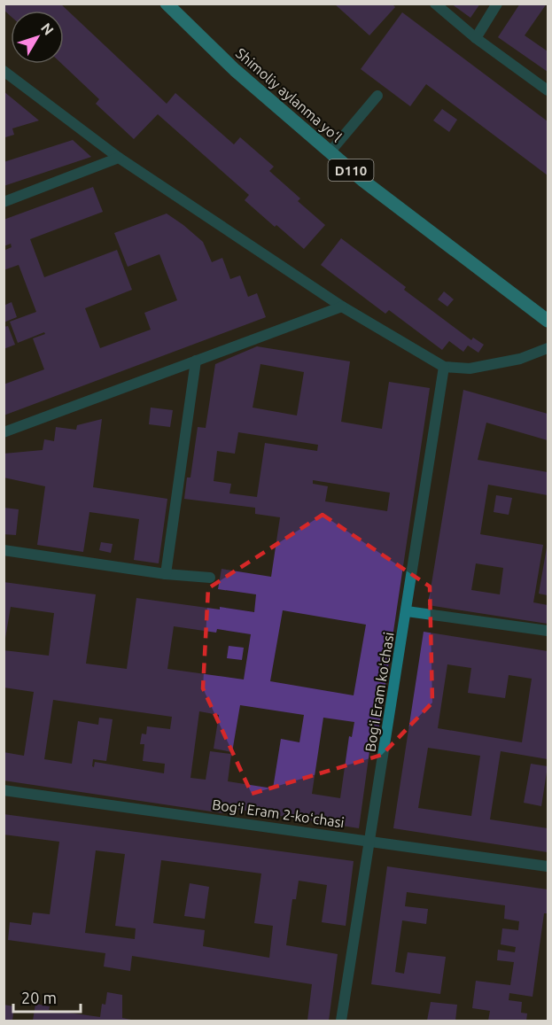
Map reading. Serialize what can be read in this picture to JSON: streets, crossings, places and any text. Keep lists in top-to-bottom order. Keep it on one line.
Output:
{"streets":{"main road":["Shimoliy aylanma yoʻl","D110"],"street":["Bogʻi Eram koʻchasi","Bogʻi Eram 2-koʻchasi"]},"crossings":[["Bogʻi Eram koʻchasi","Bogʻi Eram 2-koʻchasi"]],"scale_bar":"20 m","north":"top right"}
